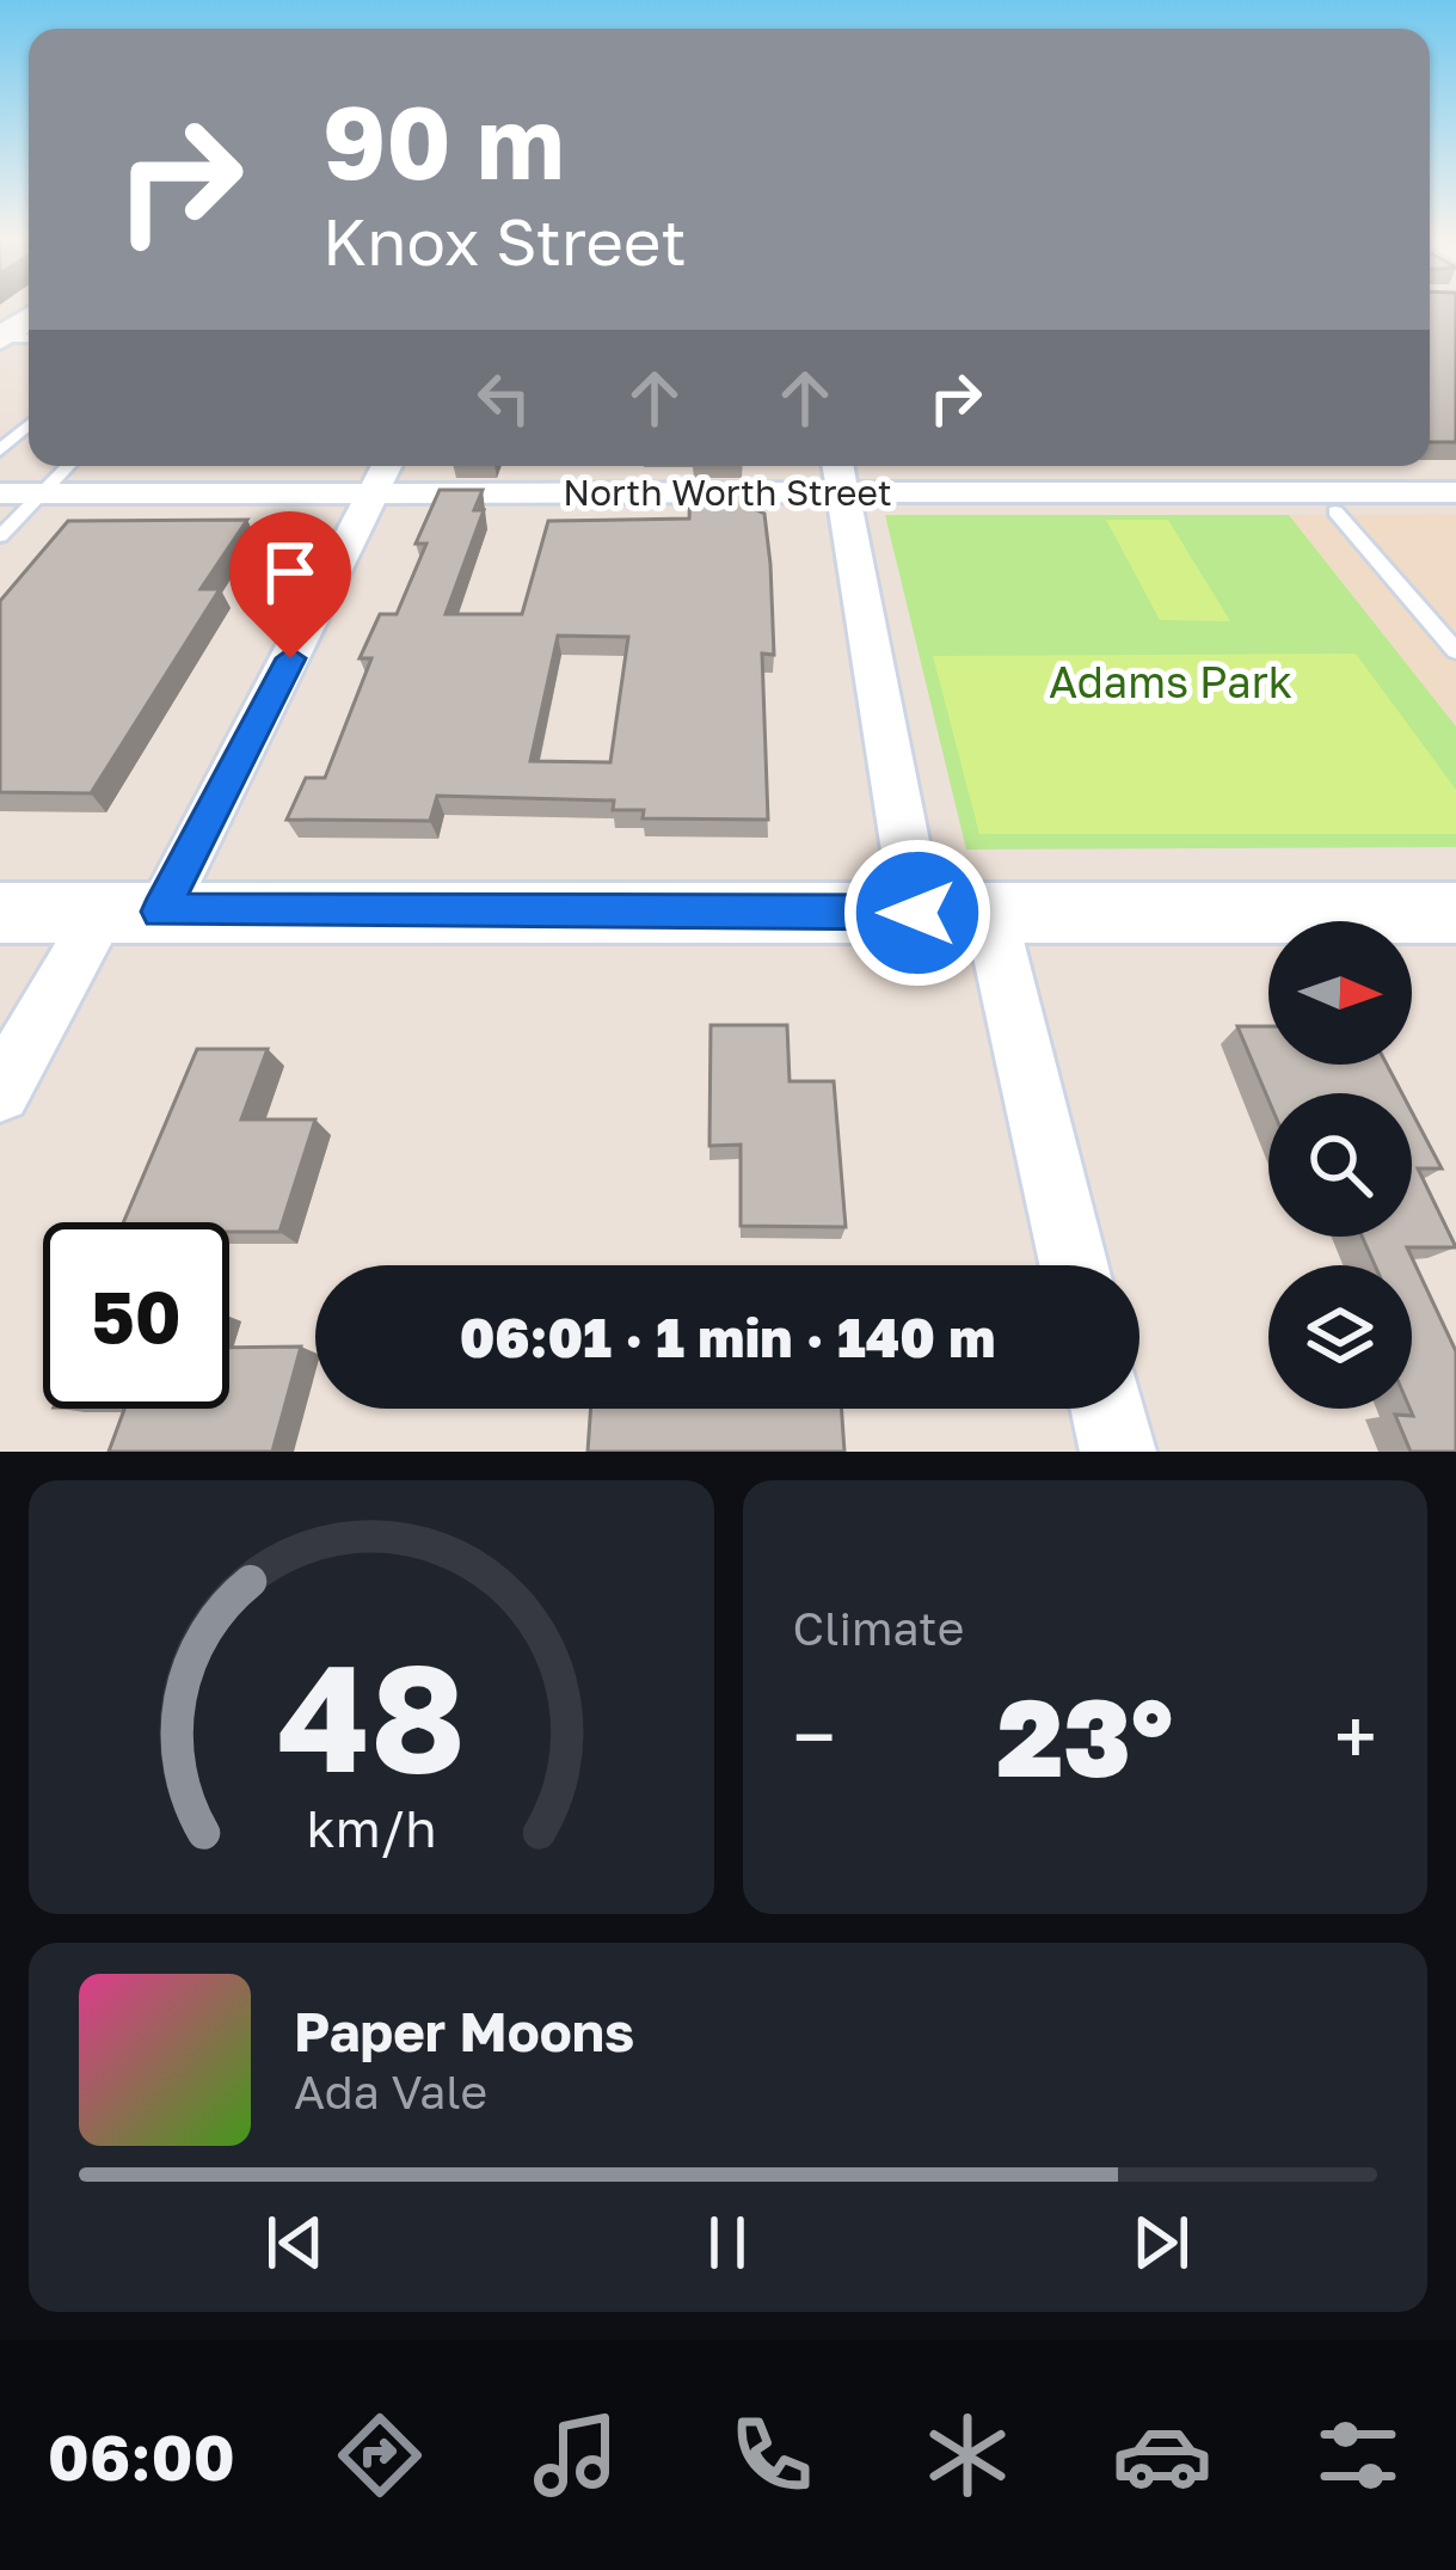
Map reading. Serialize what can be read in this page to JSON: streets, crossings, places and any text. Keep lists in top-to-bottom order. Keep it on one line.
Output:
{"streets":{"street":["North Worth Street"]},"parks":["Adams Park"],"north":"right","page":{"turn":["90 m","Knox Street"],"limit":"50","trip":"06:01 · 1 min · 140 m","tile":"Climate","heat":["−","23°","+"],"song":["Paper Moons","Ada Vale"],"tabs":"06:00","gauge":["48","km/h"]}}
